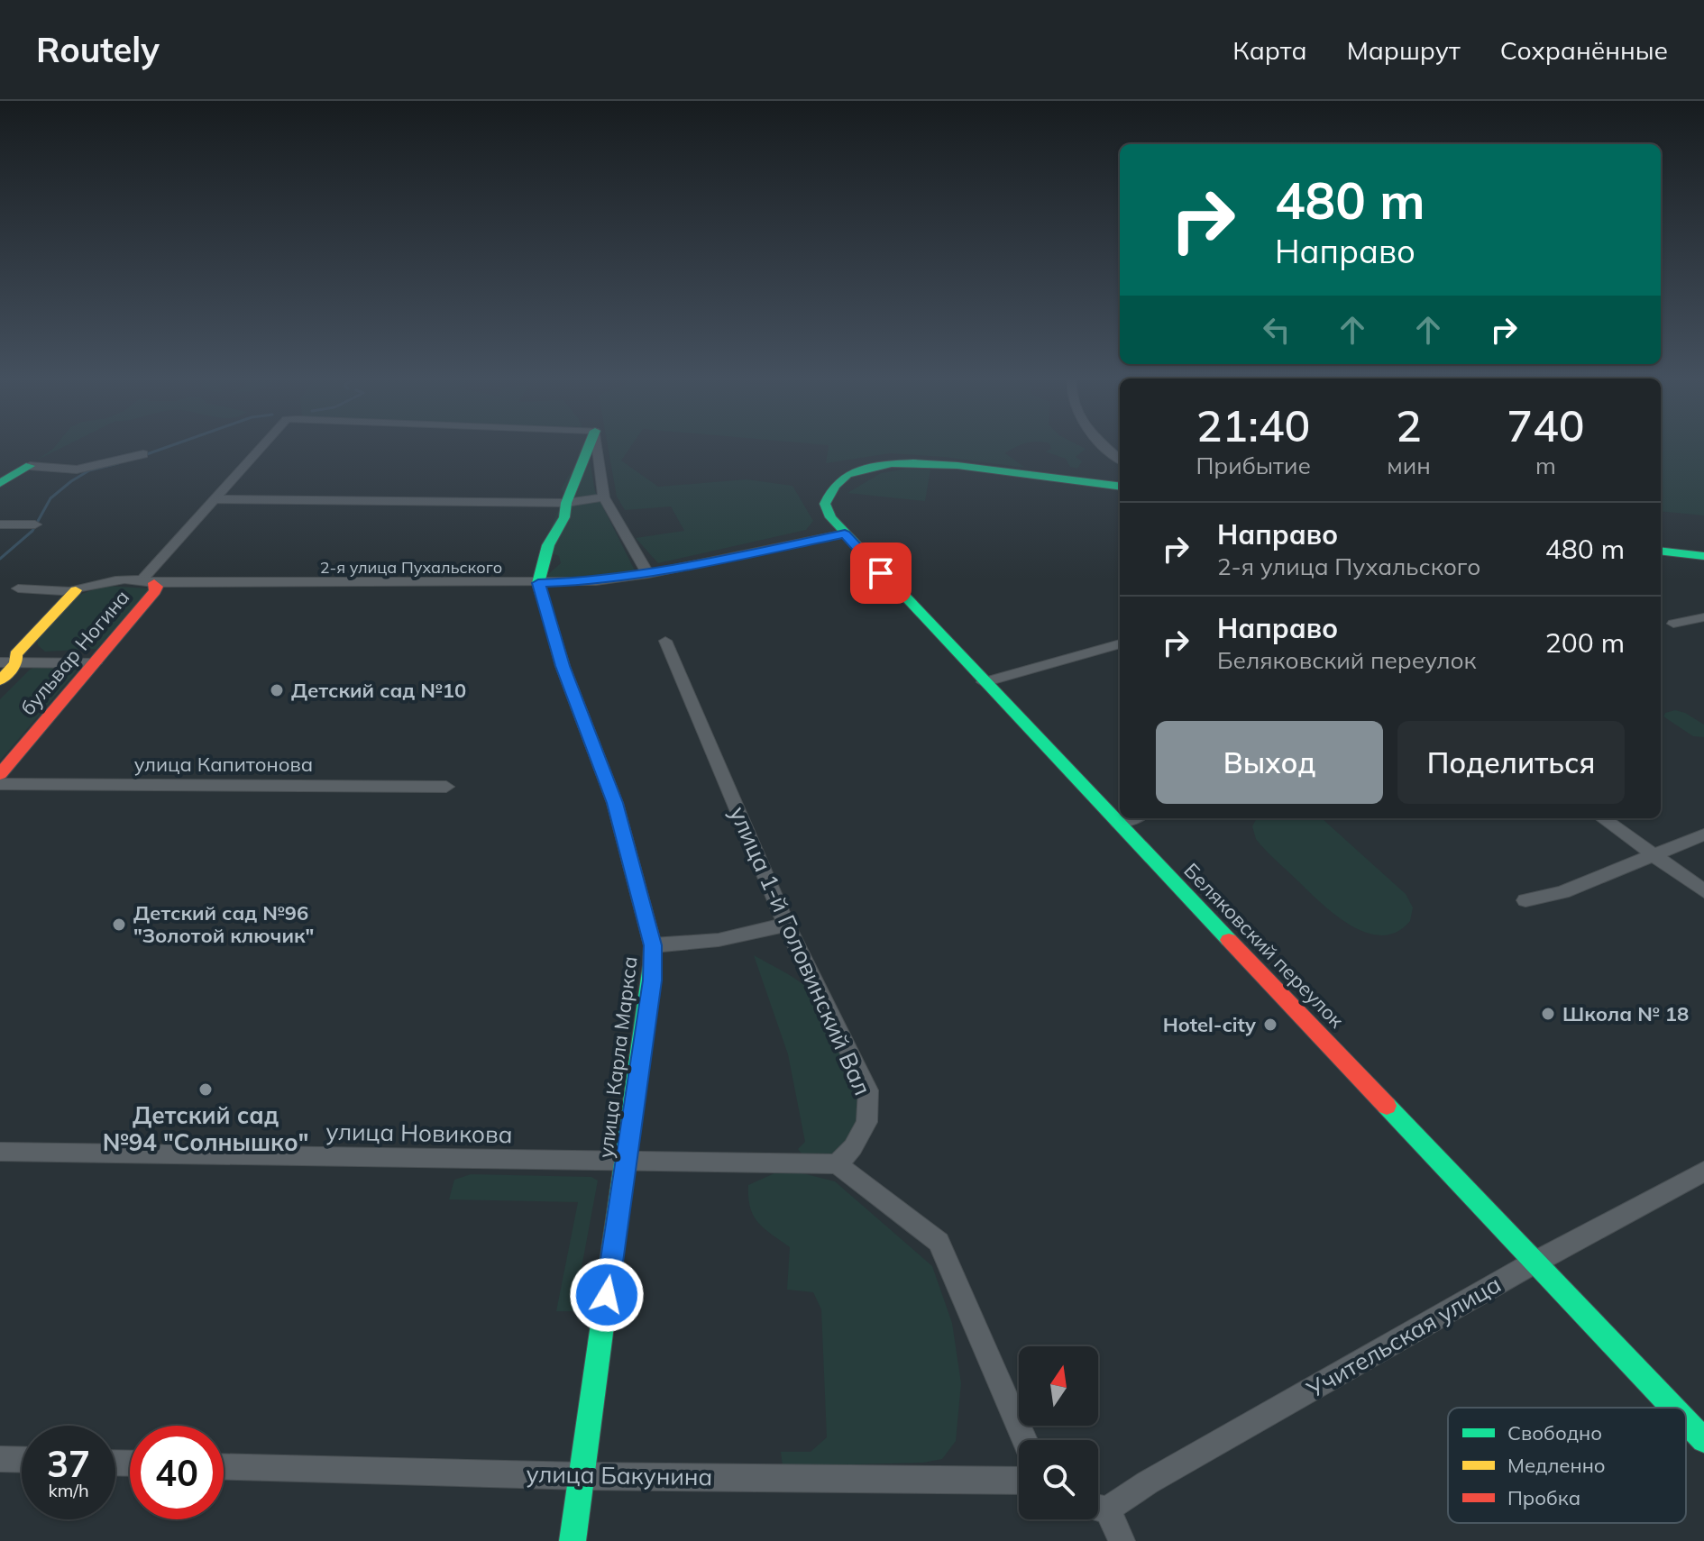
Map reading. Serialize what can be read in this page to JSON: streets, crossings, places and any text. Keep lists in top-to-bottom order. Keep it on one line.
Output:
{"streets":{"street":["2-я улица Пухальского","бульвар Ногина","улица Капитонова","Беляковский переулок","улица 1-й Головинский Вал","улица Карла Маркса","улица Новикова","Учительская улица","улица Бакунина"]},"crossings":[["2-я улица Пухальского","бульвар Ногина"],["2-я улица Пухальского","Беляковский переулок"],["2-я улица Пухальского","улица Карла Маркса"],["Беляковский переулок","Учительская улица"],["улица 1-й Головинский Вал","улица Новикова"],["улица Карла Маркса","улица Новикова"],["улица Карла Маркса","улица Бакунина"]],"places":["Детский сад №10","Детский сад №96 \"Золотой ключик\"","Школа № 18","Hotel-city","Детский сад №94 \"Солнышко\""],"legend":["Свободно","Медленно","Пробка"],"north":"top","page":{"header":"Routely","nav":["Карта","Маршрут","Сохранённые"],"turn":["480 m","Направо"],"eta":["21:40","Прибытие","2","мин","740","m"],"list":[{"name":"Направо","note":"2-я улица Пухальского","value":"480 m"},{"name":"Направо","note":"Беляковский переулок","value":"200 m"}],"buttons":["Выход","Поделиться"],"speed":"37 km/h","limit":"40"}}
